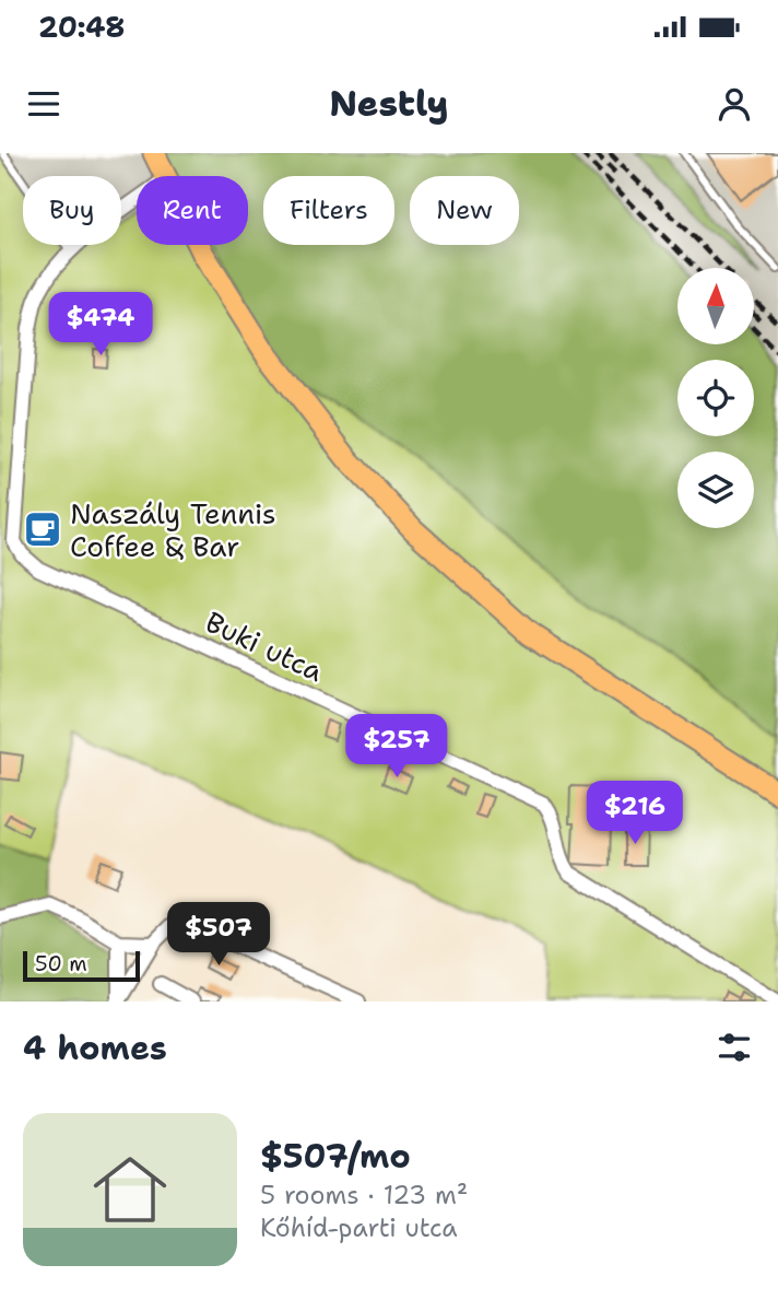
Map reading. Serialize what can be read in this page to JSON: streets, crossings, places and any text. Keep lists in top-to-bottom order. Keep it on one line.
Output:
{"streets":{"street":["Buki utca"]},"places":{"cafe":["Naszály Tennis Coffee & Bar"]},"scale_bar":"50 m","north":"top","page":{"status":"20:48","header":"Nestly","chip":["Buy","Rent","Filters","New"],"price":["$474","$257","$216","$507"],"scale":"50 m","heading":"4 homes","list":[{"name":"$507/mo","note":"5 rooms · 123 m² · Kőhíd-parti utca"}]}}
